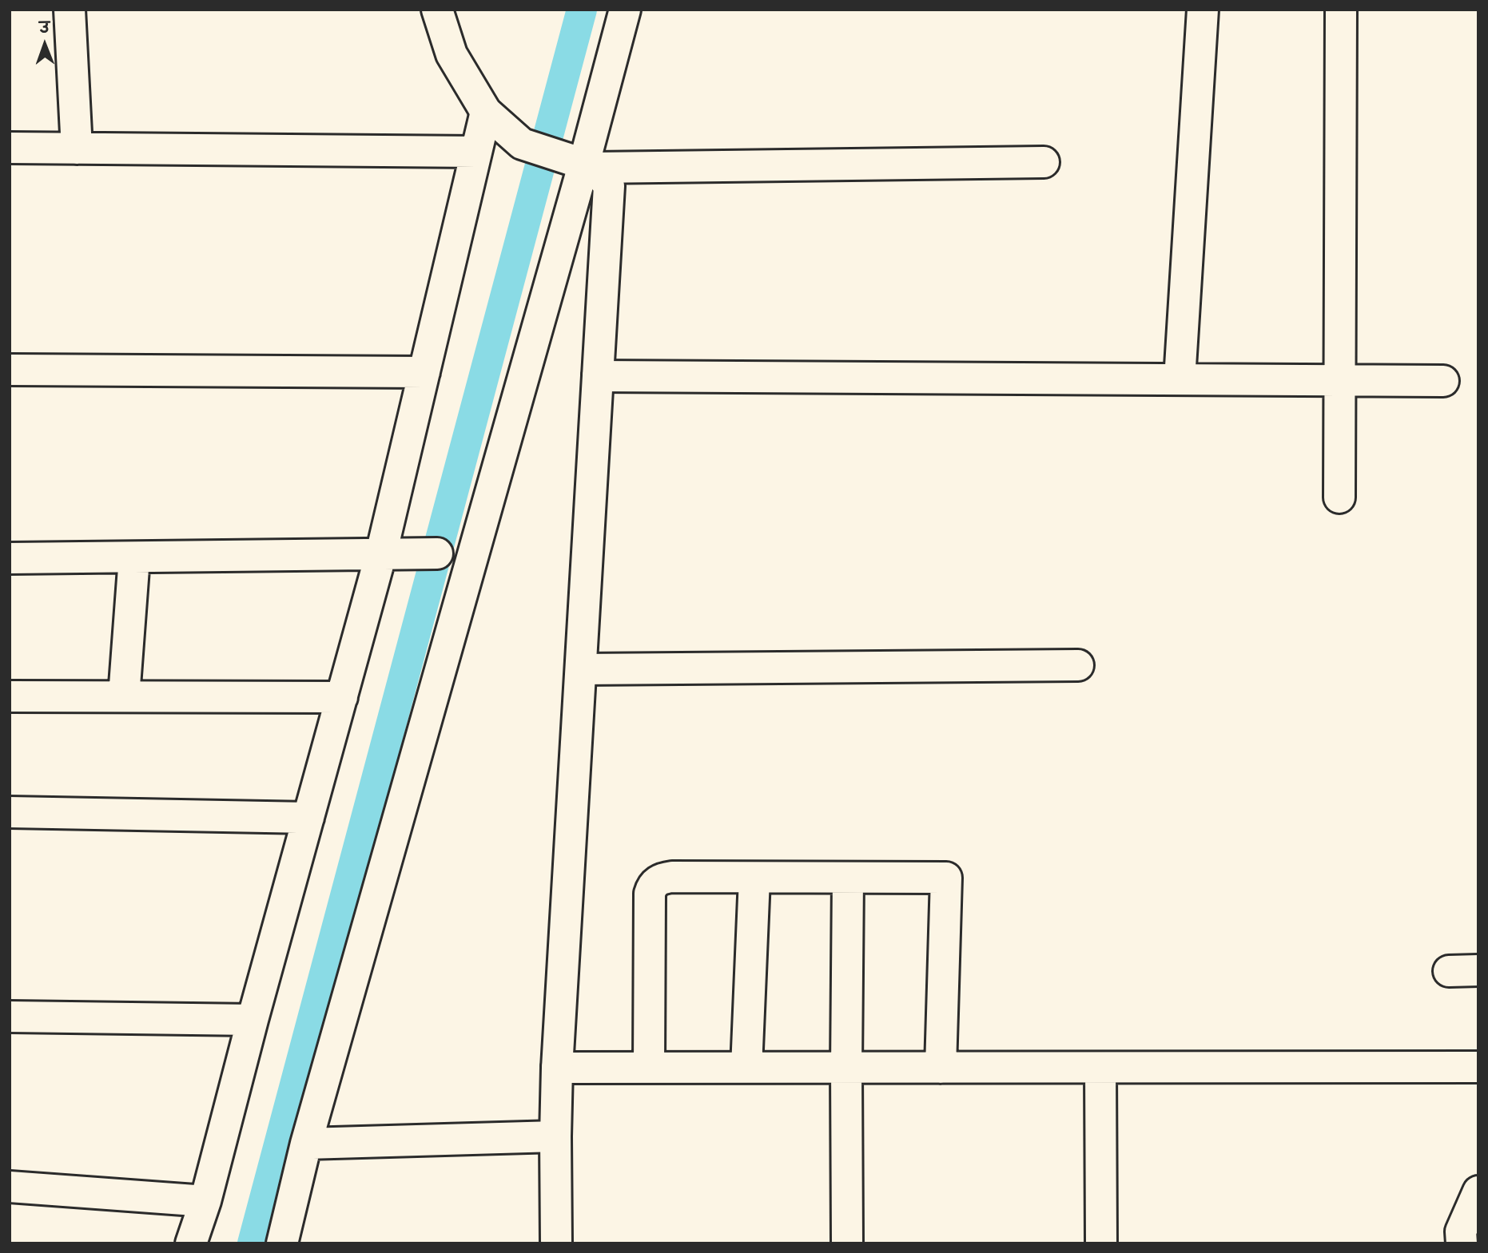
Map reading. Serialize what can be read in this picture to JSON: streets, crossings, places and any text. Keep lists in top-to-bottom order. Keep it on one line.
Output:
{"north":"top"}
